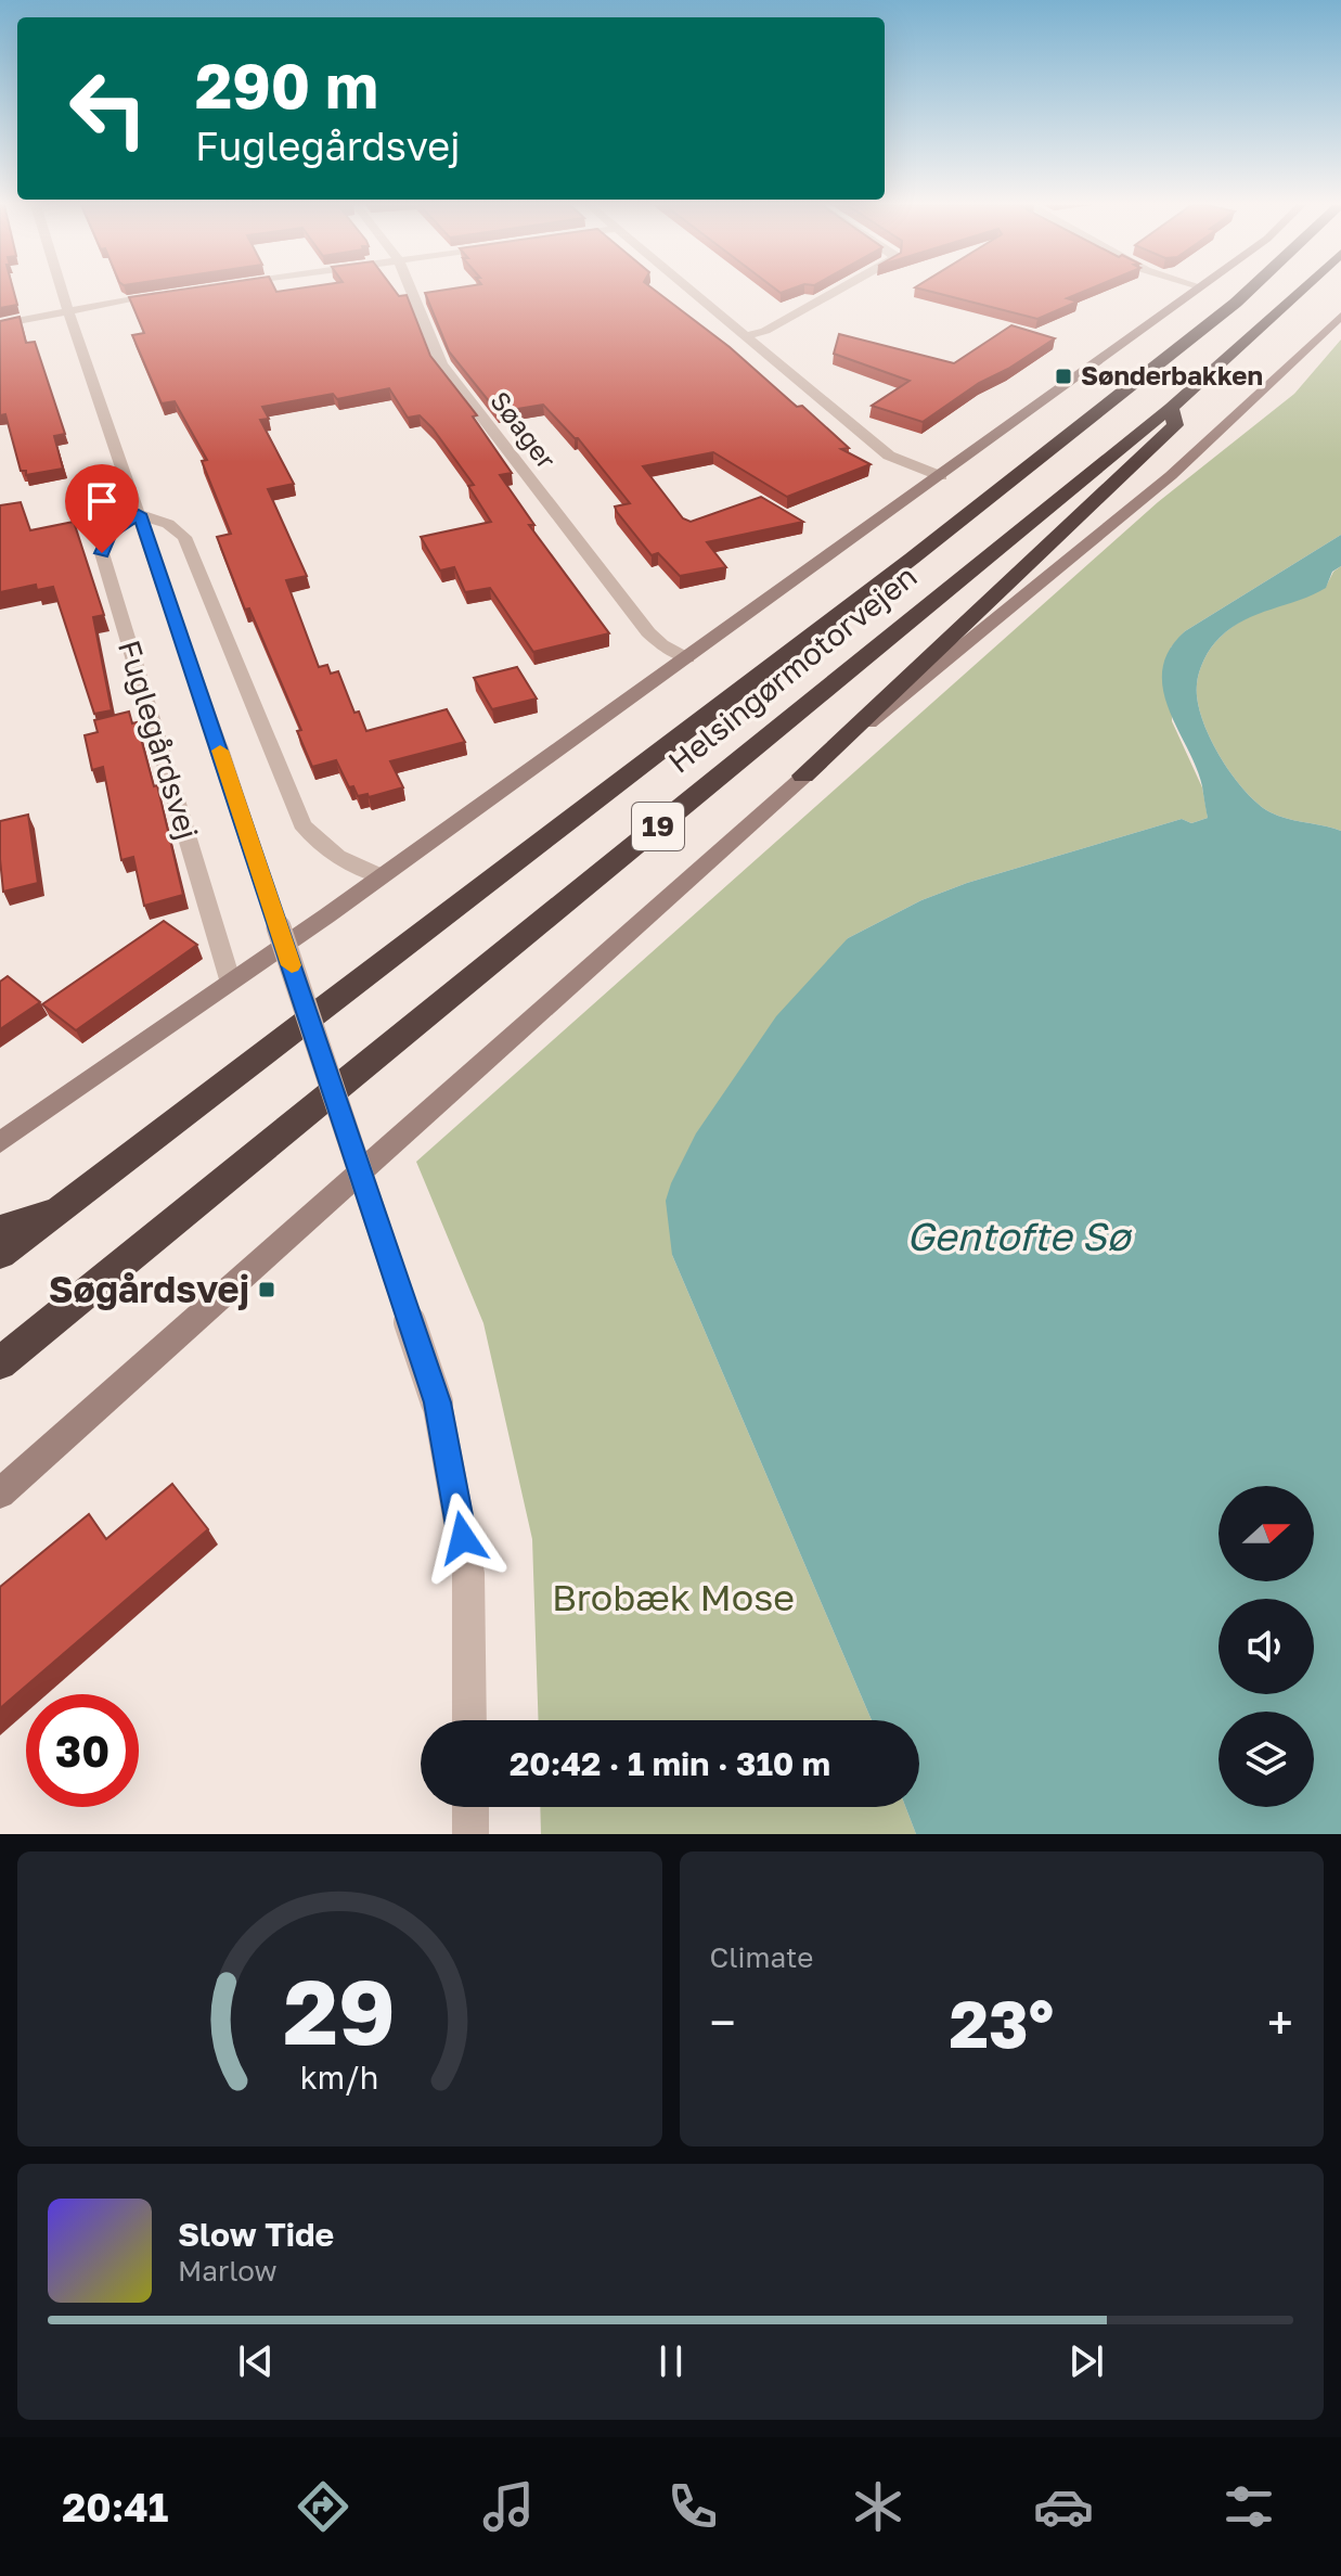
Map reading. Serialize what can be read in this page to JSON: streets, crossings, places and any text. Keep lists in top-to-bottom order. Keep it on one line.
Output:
{"streets":{"highway":["Helsingørmotorvejen","19"],"street":["Søager","Fuglegårdsvej"]},"water":["Gentofte Sø"],"parks":["Brobæk Mose"],"places":{"transit":["Sønderbakken","Søgårdsvej"]},"north":"right","page":{"turn":["290 m","Fuglegårdsvej"],"limit":"30","trip":"20:42 · 1 min · 310 m","tile":"Climate","heat":["−","23°","+"],"song":["Slow Tide","Marlow"],"tabs":"20:41","gauge":["29","km/h"]}}
